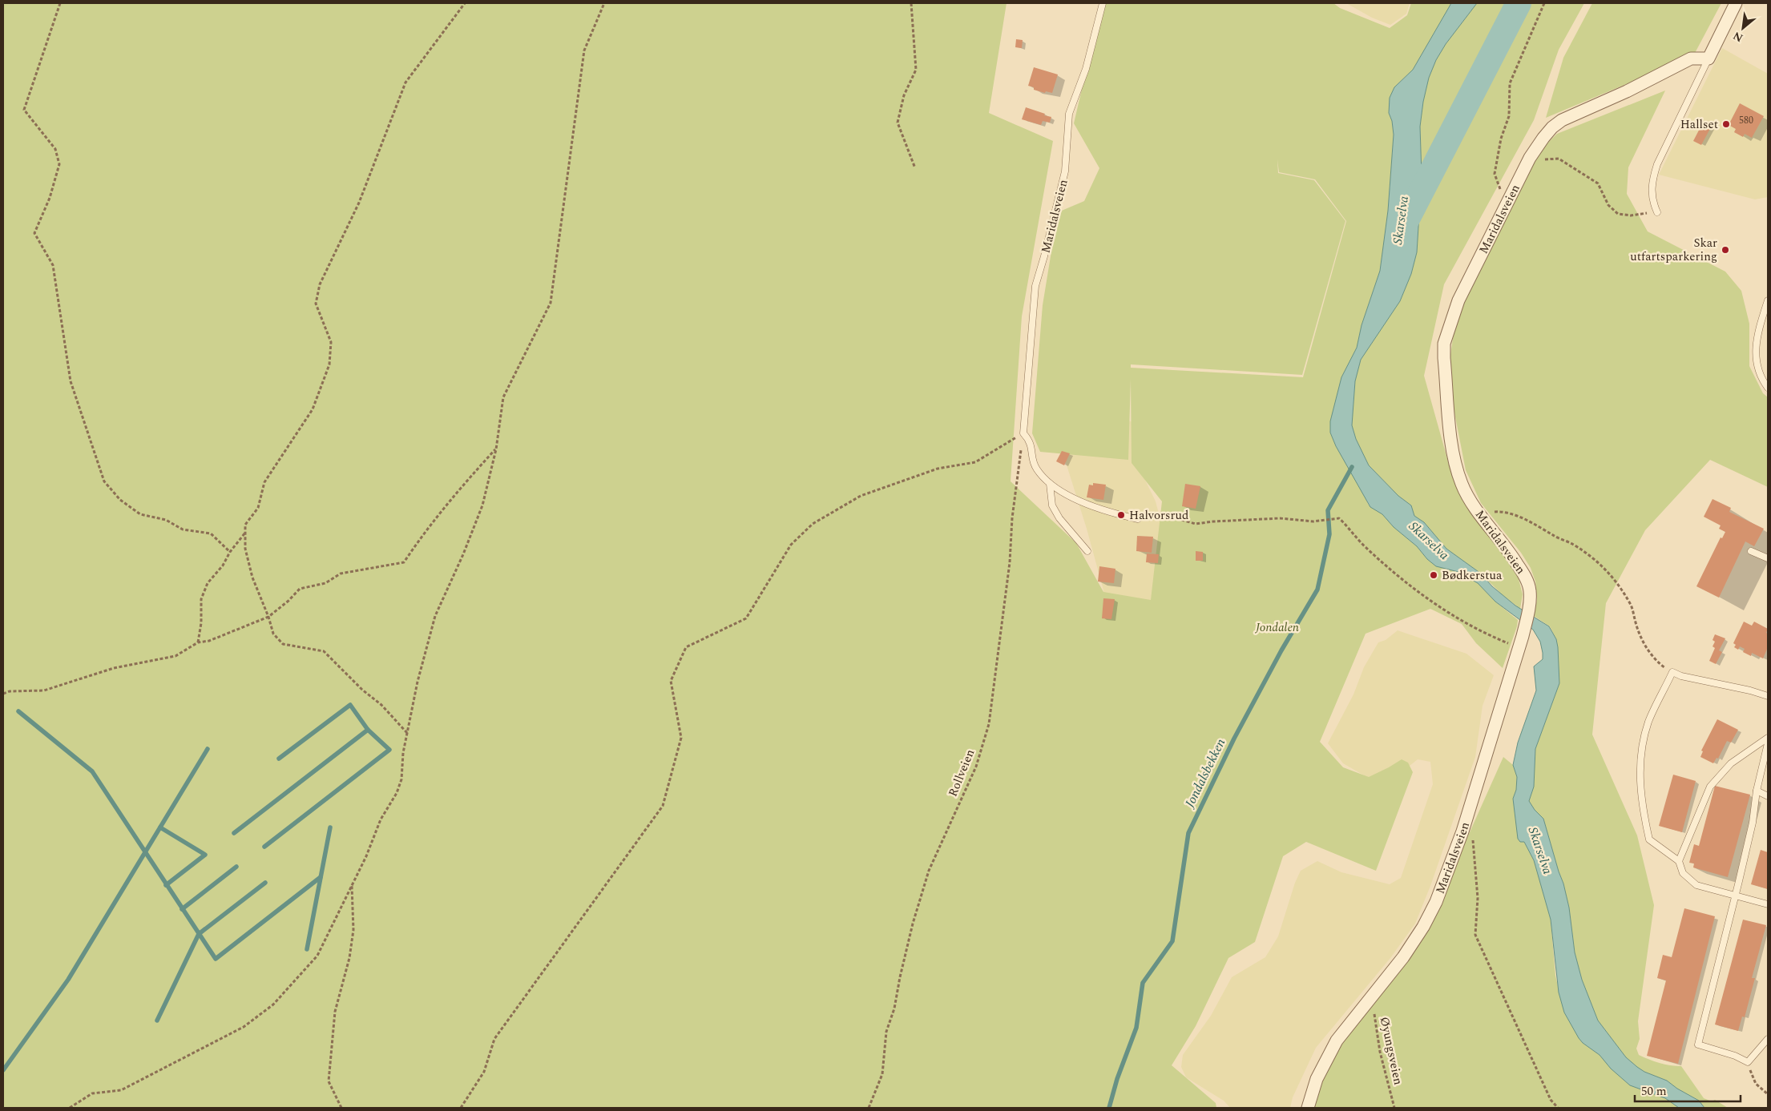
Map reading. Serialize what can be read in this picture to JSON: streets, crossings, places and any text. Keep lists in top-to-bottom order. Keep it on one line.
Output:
{"streets":{"street":["Maridalsveien"],"path":["Rollveien","Øyungsveien"]},"crossings":[["Maridalsveien","Rollveien"],["Maridalsveien","Øyungsveien"]],"water":["Skarselva","Jondalsbekken"],"parks":["Jondalen"],"places":["Hallset","Skar utfartsparkering","Halvorsrud","Bødkerstua"],"house_numbers":["580"],"scale_bar":"50 m","north":"bottom left"}
